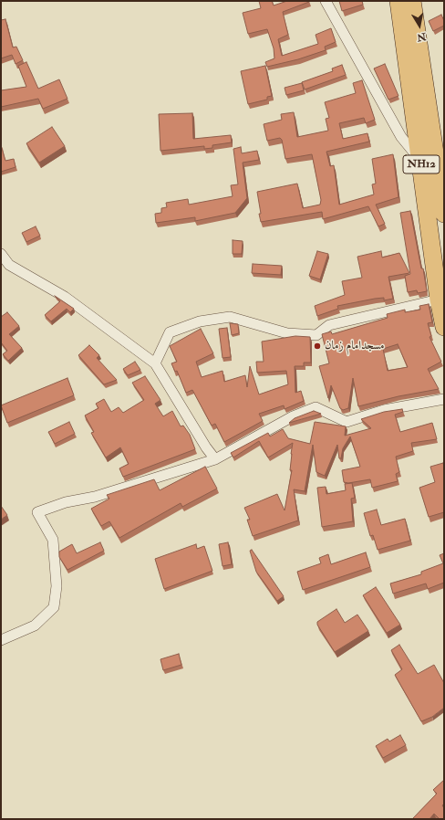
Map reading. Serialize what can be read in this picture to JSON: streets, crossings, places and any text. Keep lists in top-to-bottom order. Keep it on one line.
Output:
{"streets":{"highway":["NH12"]},"places":["مسجدامام زمان"],"north":"bottom"}
